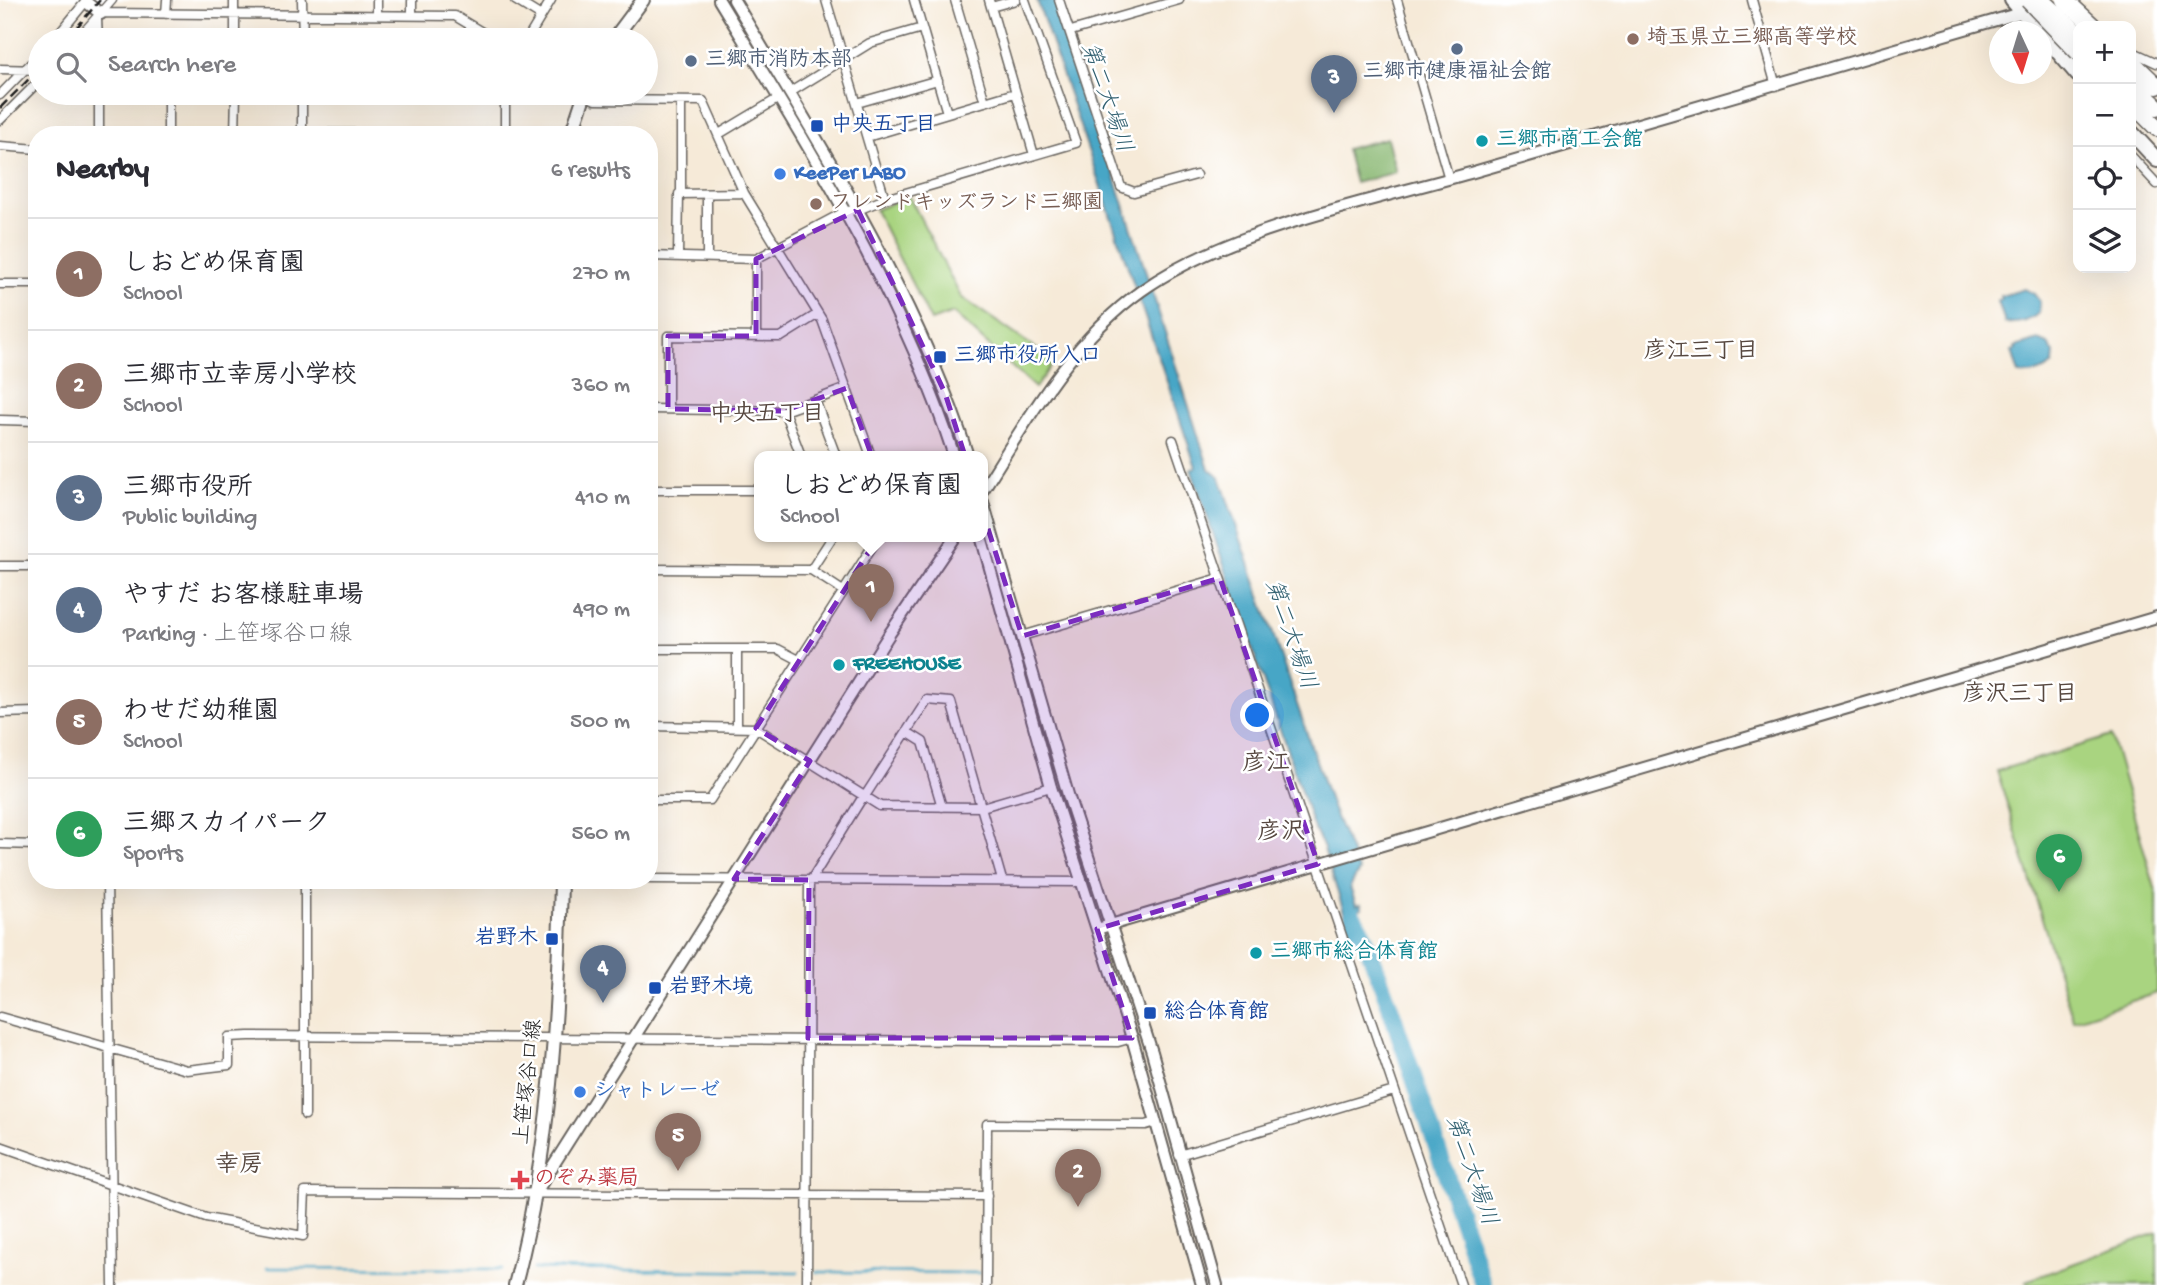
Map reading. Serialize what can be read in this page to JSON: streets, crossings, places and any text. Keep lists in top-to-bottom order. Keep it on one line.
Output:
{"streets":{"main road":["上笹塚谷口線"]},"districts":["彦江三丁目","中央五丁目","彦沢三丁目","彦江","彦沢","幸房"],"water":["第二大場川"],"places":{"other":["埼玉県立三郷高等学校","三郷市健康福祉会館","三郷市消防本部","三郷市商工会館","KeePer LABO","フレンドキッズランド三郷園","FREEHOUSE","三郷市総合体育館","シャトレーゼ"],"transit":["中央五丁目","三郷市役所入口","岩野木","岩野木境","総合体育館"],"health":["のぞみ薬局"]},"north":"bottom","page":{"map_buttons":["+","−"],"search":"Search here","pins":["3","1","6","4","5","2"],"heading":["Nearby","6 results"],"list":[{"mark":"1","name":"しおどめ保育園","note":"School","value":"270 m"},{"mark":"2","name":"三郷市立幸房小学校","note":"School","value":"360 m"},{"mark":"3","name":"三郷市役所","note":"Public building","value":"410 m"},{"mark":"4","name":"やすだ お客様駐車場","note":"Parking · 上笹塚谷口線","value":"490 m"},{"mark":"5","name":"わせだ幼稚園","note":"School","value":"500 m"},{"mark":"6","name":"三郷スカイパーク","note":"Sports","value":"560 m"}],"popup":["しおどめ保育園","School"]}}
